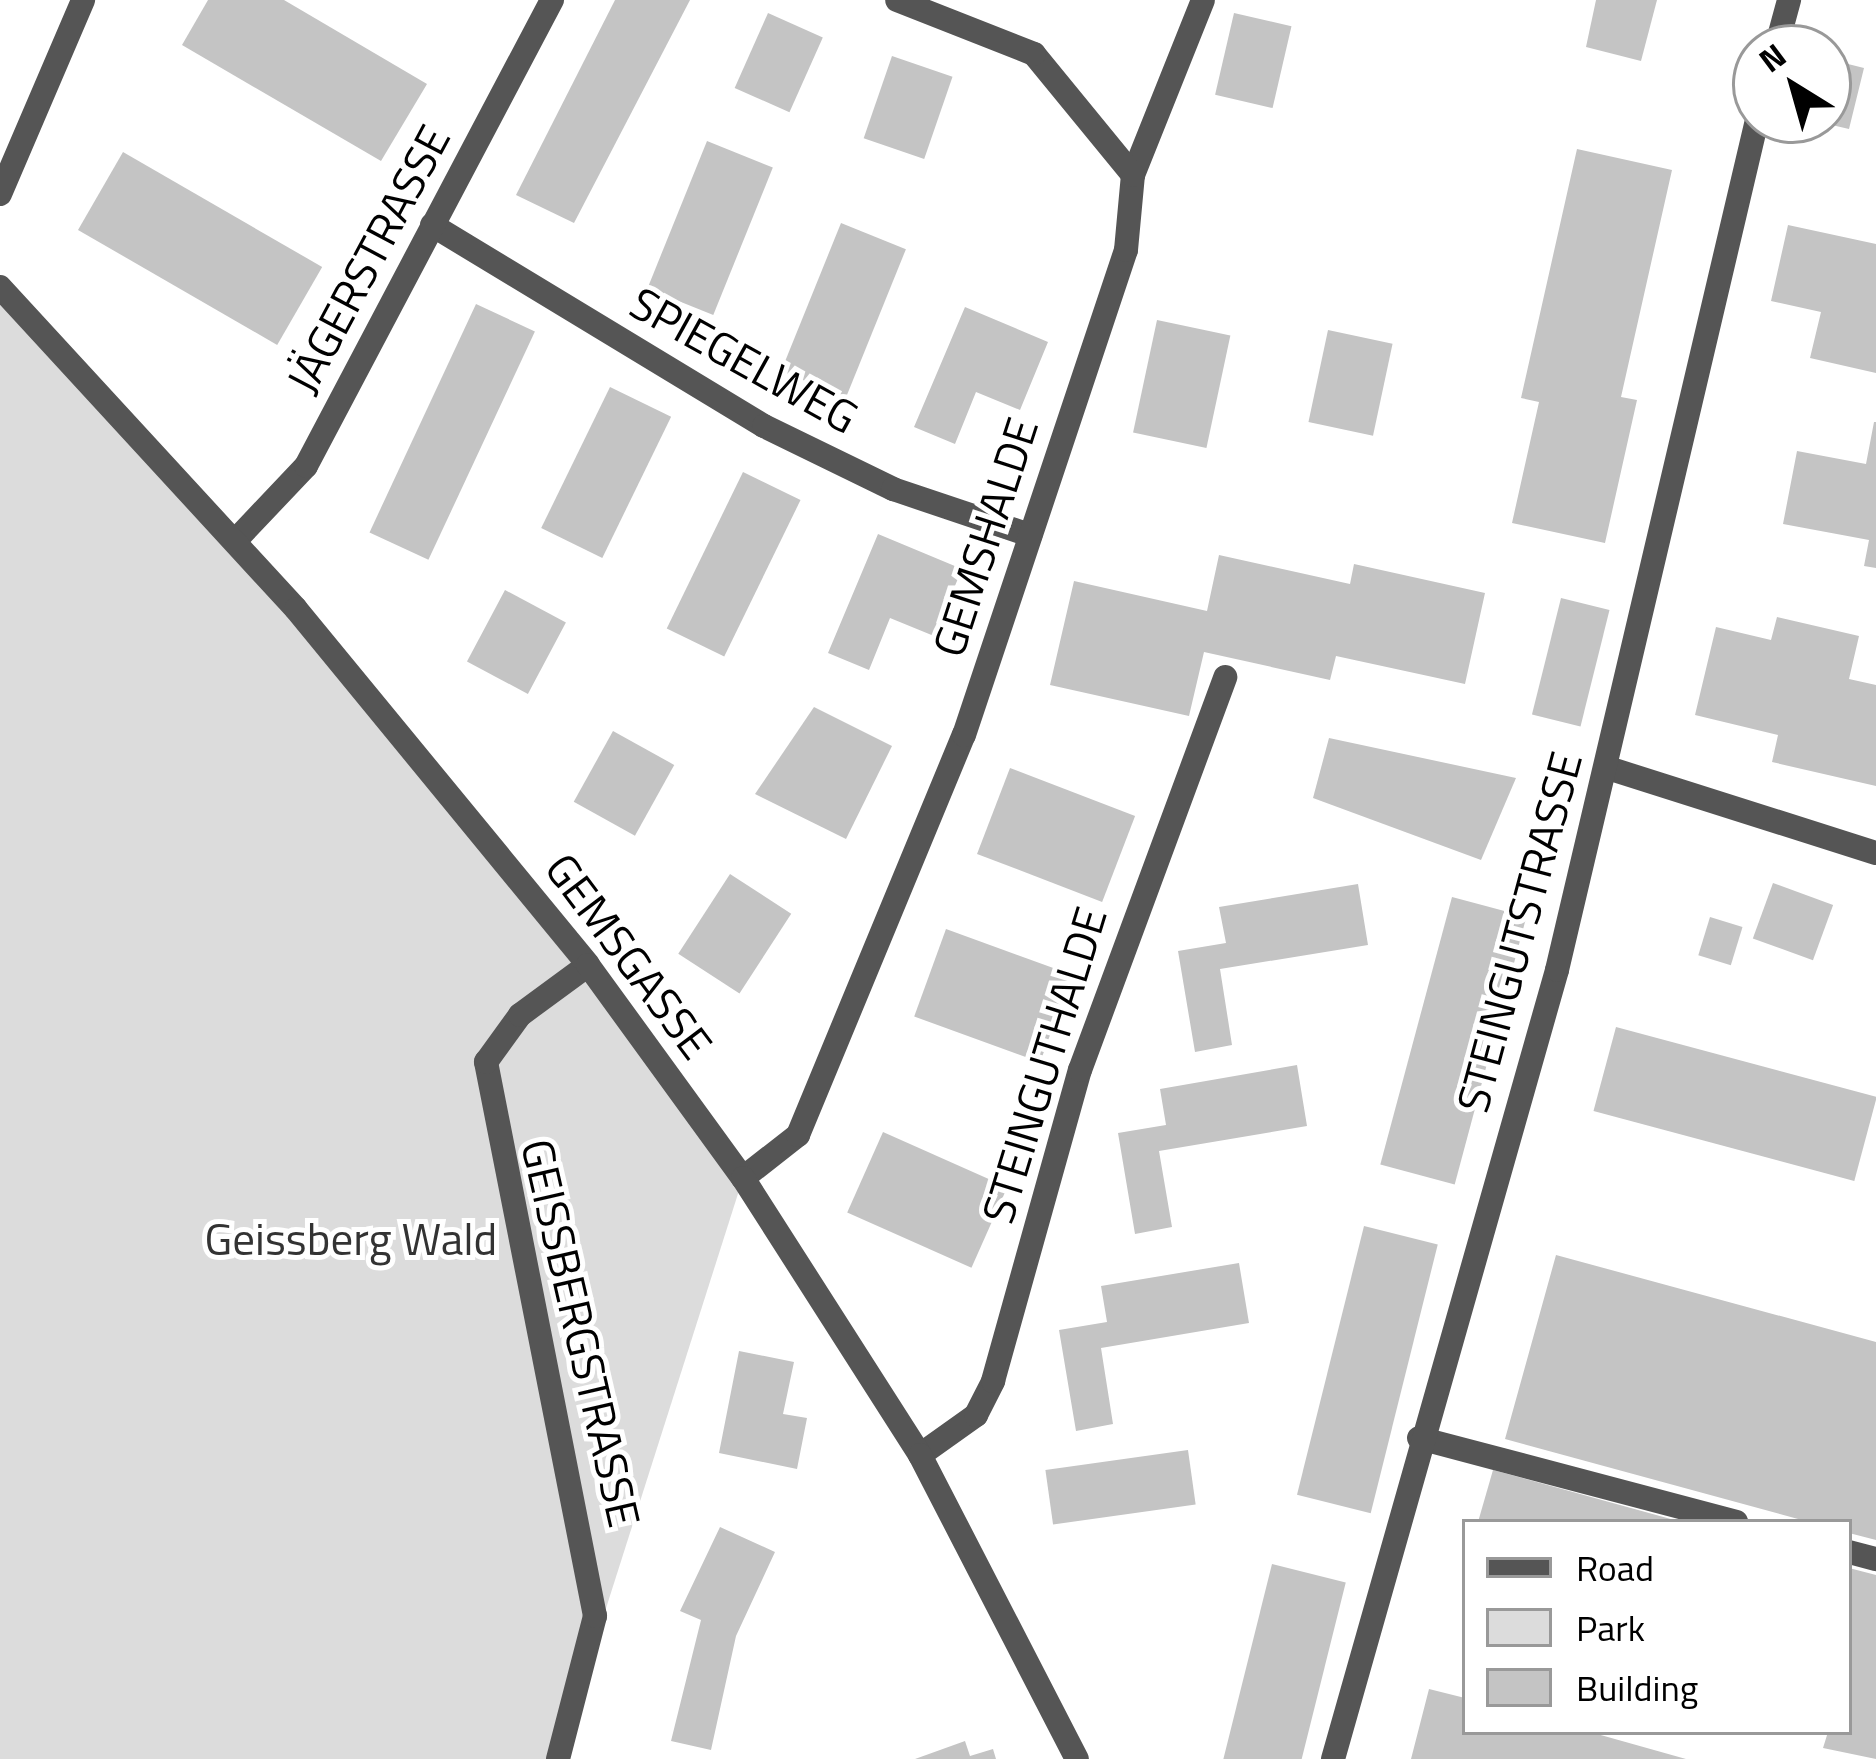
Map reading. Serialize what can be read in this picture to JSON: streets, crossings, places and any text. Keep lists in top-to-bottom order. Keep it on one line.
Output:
{"streets":{"street":["JÄGERSTRASSE","SPIEGELWEG","GEMSHALDE","STEINGUTSTRASSE","GEMSGASSE","STEINGUTHALDE","GEISSBERGSTRASSE"]},"crossings":[["JÄGERSTRASSE","SPIEGELWEG"],["JÄGERSTRASSE","GEMSGASSE"],["SPIEGELWEG","GEMSHALDE"],["GEMSHALDE","GEMSGASSE"],["GEMSGASSE","STEINGUTHALDE"],["GEMSGASSE","GEISSBERGSTRASSE"]],"parks":["Geissberg Wald"],"legend":["Road","Park","Building"],"north":"top left"}
